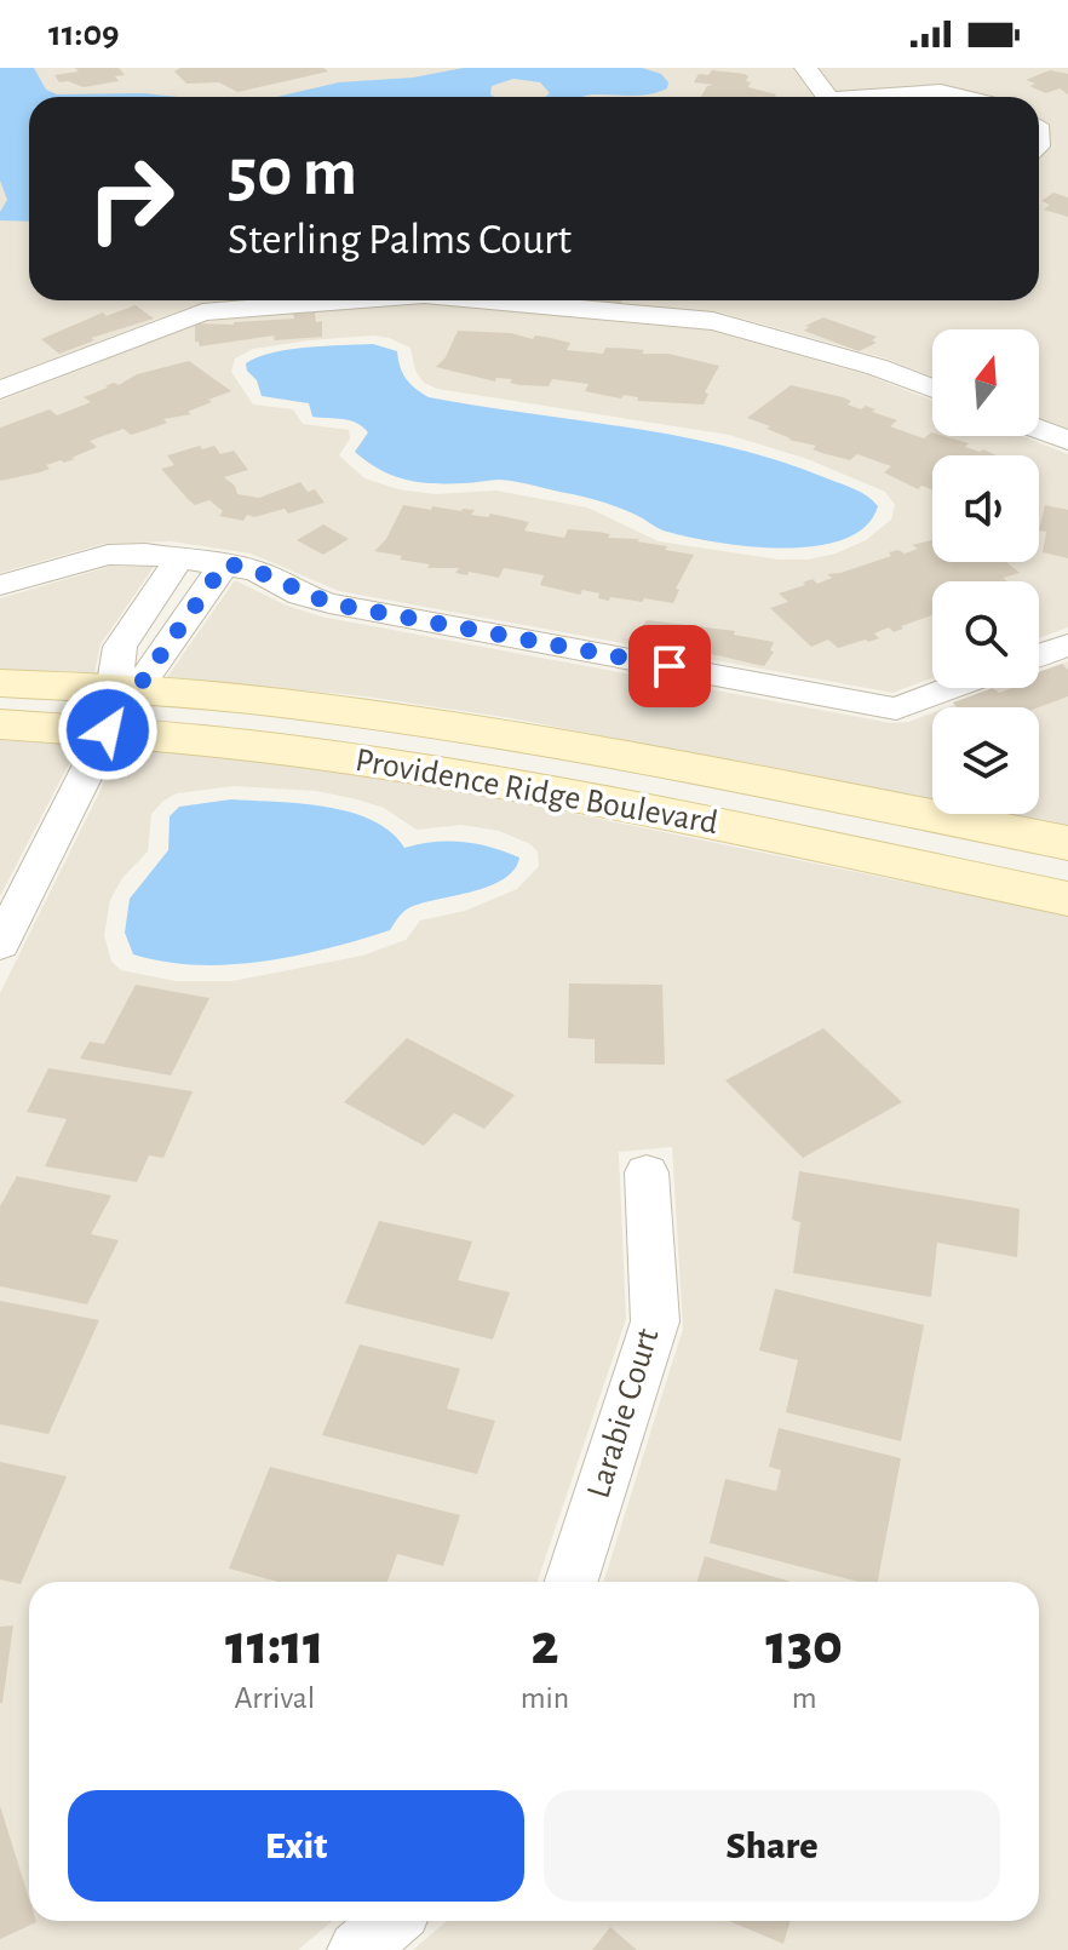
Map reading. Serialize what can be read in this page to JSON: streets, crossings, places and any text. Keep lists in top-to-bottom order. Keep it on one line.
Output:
{"streets":{"street":["Providence Ridge Boulevard","Larabie Court"]},"north":"top","page":{"status":"11:09","turn":["50 m","Sterling Palms Court"],"eta":["11:11","Arrival","2","min","130","m"],"buttons":["Exit","Share"]}}
